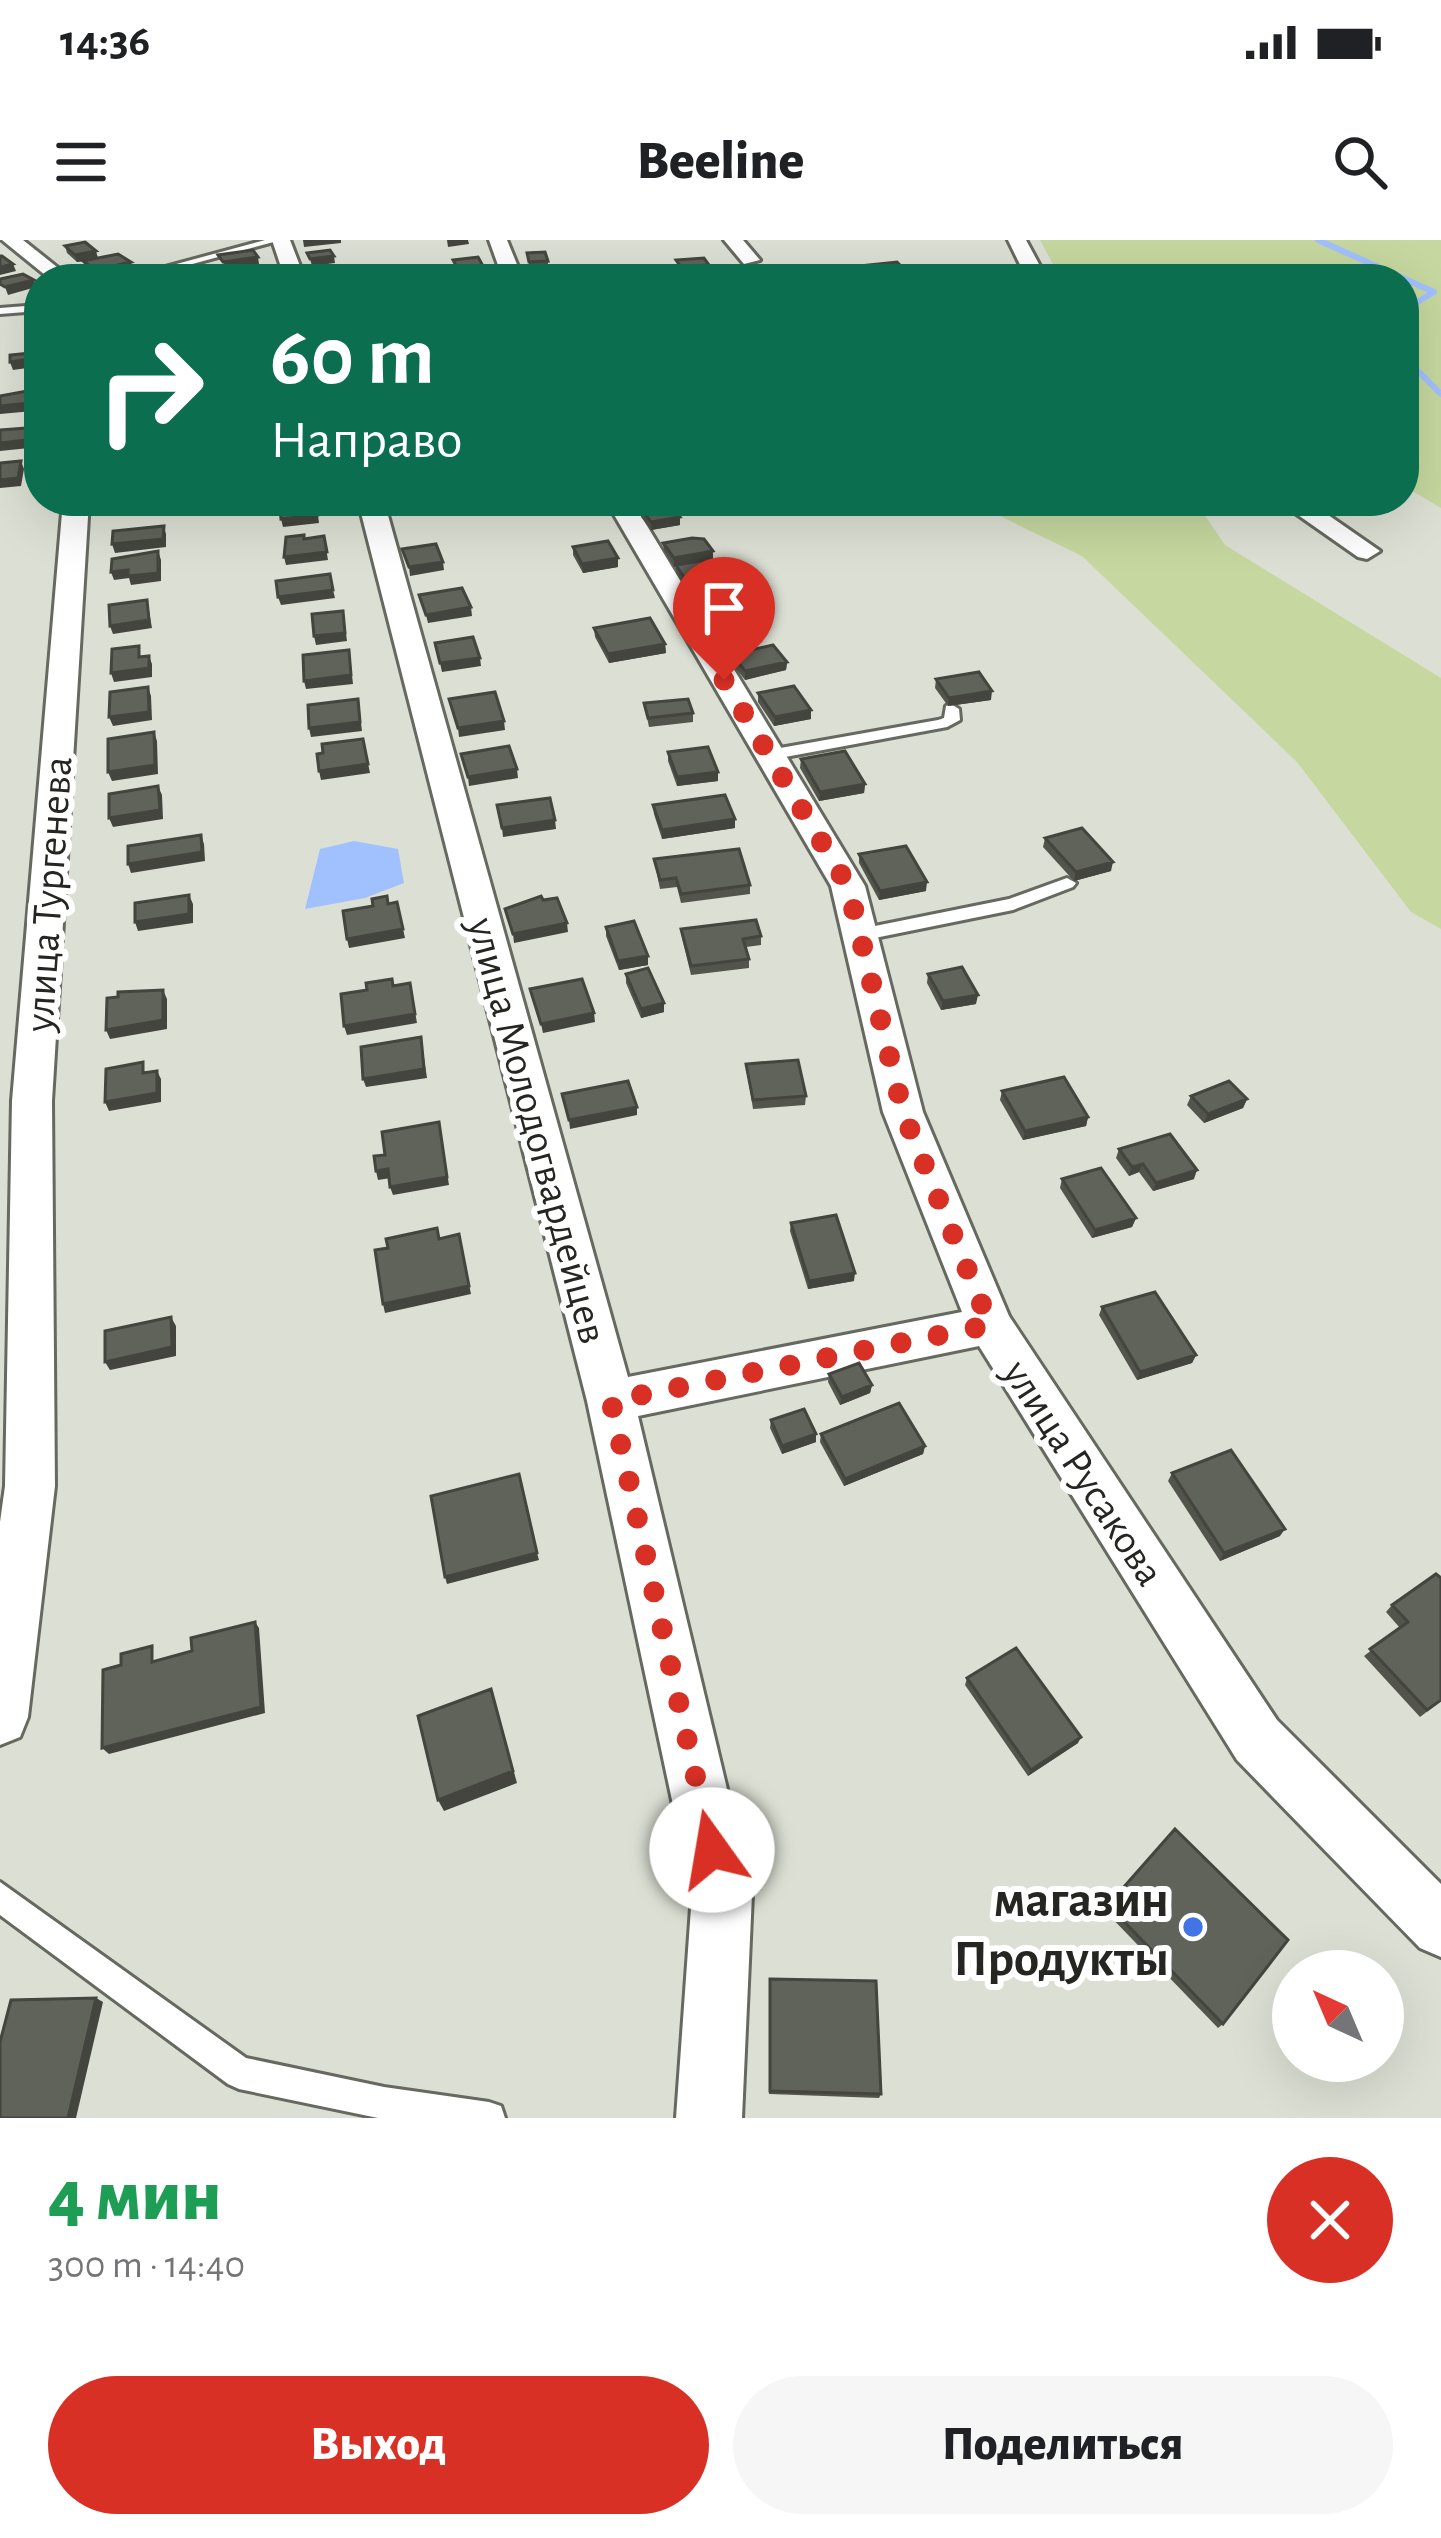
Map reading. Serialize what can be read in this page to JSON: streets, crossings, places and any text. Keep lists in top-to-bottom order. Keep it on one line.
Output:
{"streets":{"street":["улица Тургенева","улица Молодогвардейцев","улица Русакова"]},"places":["магазин Продукты"],"north":"top left","page":{"status":"14:36","header":"Beeline","turn":["60 m","Направо"],"heading":["4 мин","300 m · 14:40"],"buttons":["Выход","Поделиться"]}}
